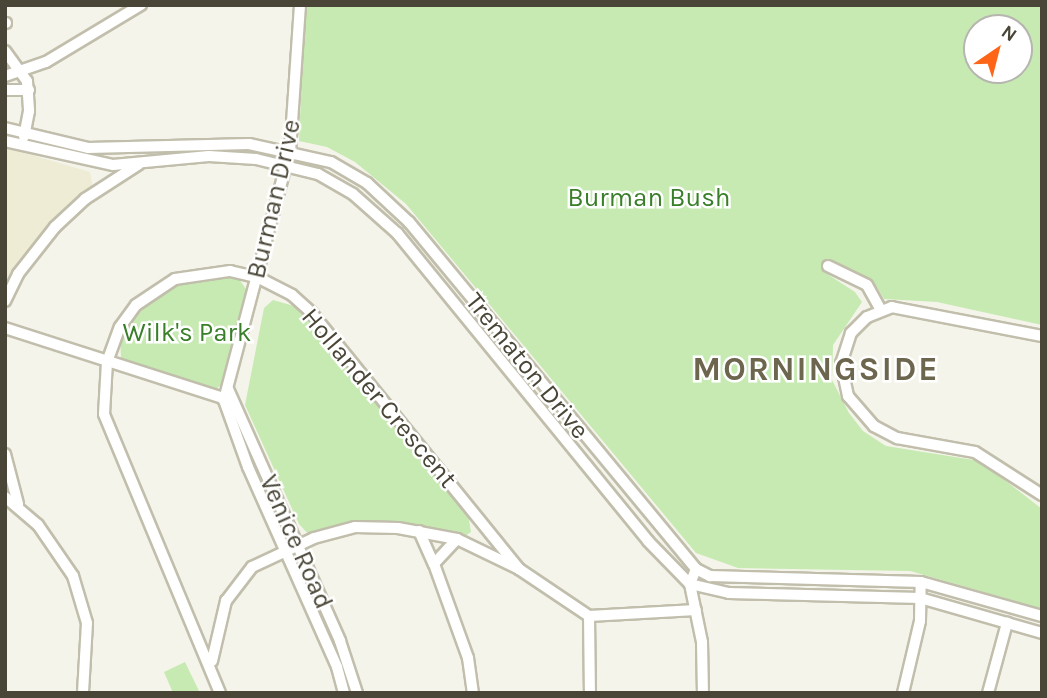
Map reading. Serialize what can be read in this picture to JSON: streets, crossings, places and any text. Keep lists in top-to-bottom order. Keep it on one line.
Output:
{"streets":{"street":["Burman Drive","Trematon Drive","Hollander Crescent","Venice Road"]},"crossings":[["Burman Drive","Trematon Drive"],["Burman Drive","Hollander Crescent"],["Burman Drive","Venice Road"],["Hollander Crescent","Venice Road"]],"districts":["MORNINGSIDE"],"parks":["Burman Bush","Wilk's Park"],"north":"top right"}
